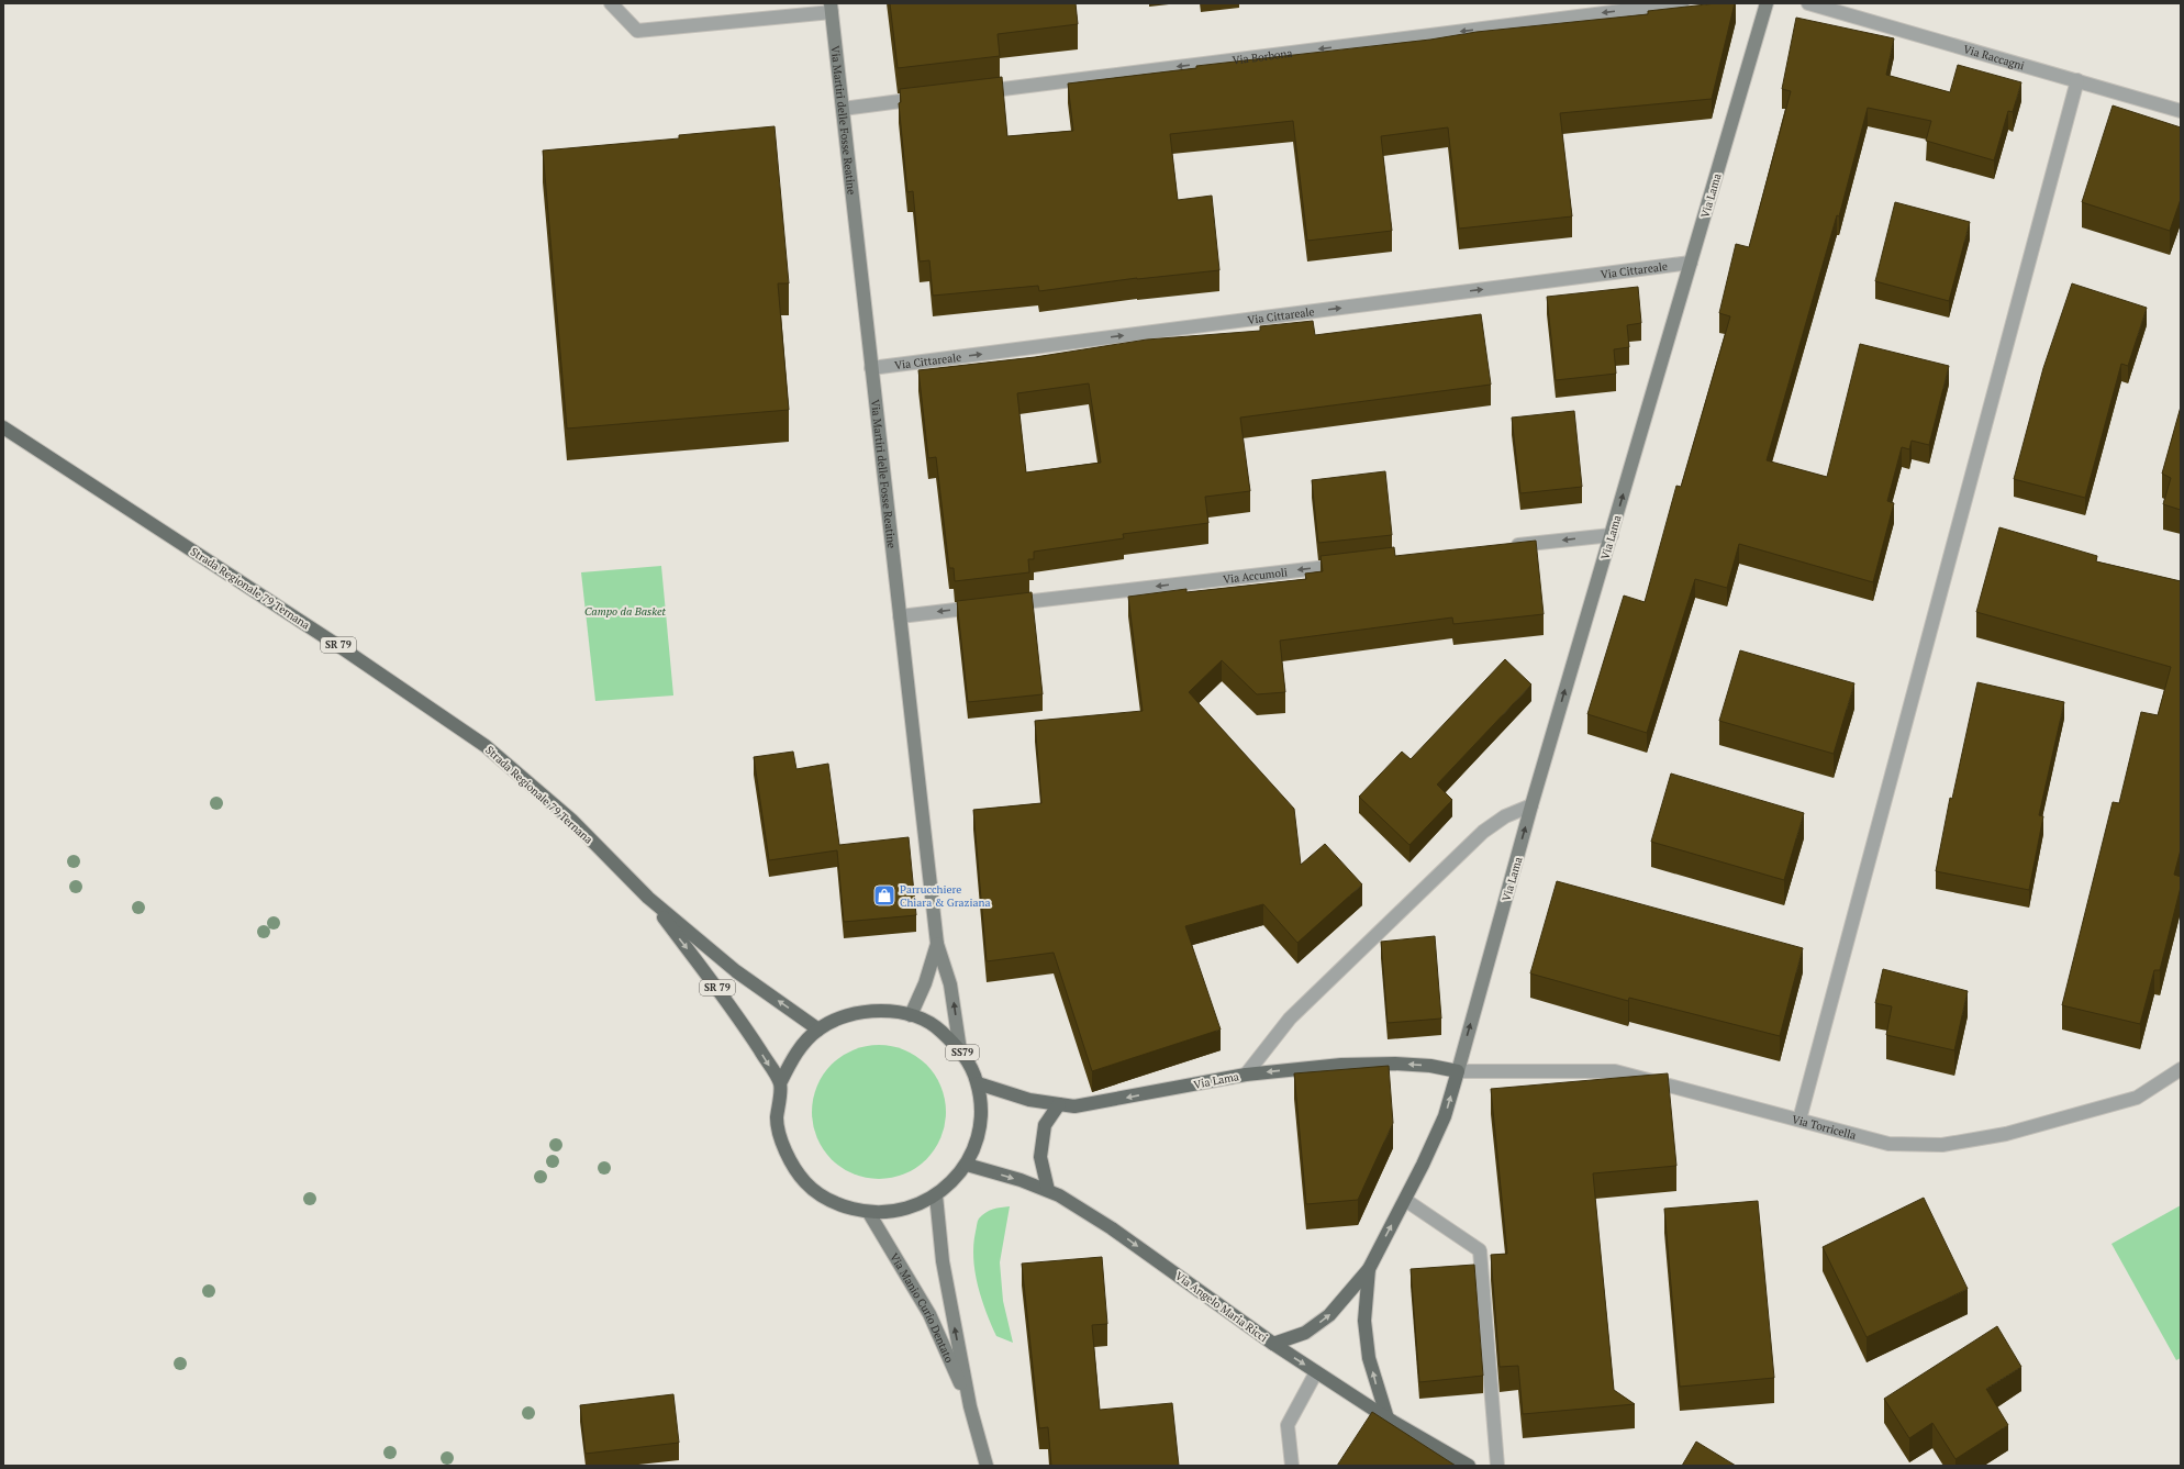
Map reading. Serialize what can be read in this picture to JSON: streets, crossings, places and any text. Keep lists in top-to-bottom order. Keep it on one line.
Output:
{"streets":{"main road":["Via Martiri delle Fosse Reatine","Via Lama","Strada Regionale 79 Ternana","SR 79","SS79","Via Angelo Maria Ricci","Via Manio Curio Dentato"],"street":["Via Borbona","Via Raccagni","Via Cittareale","Via Accumoli","Via Torricella"]},"crossings":[["Via Martiri delle Fosse Reatine","Via Cittareale"],["Via Martiri delle Fosse Reatine","SS79"],["Via Lama","Via Cittareale"],["Via Lama","SS79"],["Via Lama","Via Torricella"],["Via Lama","Via Angelo Maria Ricci"],["Strada Regionale 79 Ternana","SS79"],["SS79","Via Angelo Maria Ricci"],["SS79","Via Manio Curio Dentato"]],"one_way":["Via Borbona","Via Cittareale","Via Accumoli","Via Angelo Maria Ricci"],"parks":["Campo da Basket"],"places":{"shop":["Parrucchiere Chiara & Graziana"]}}
